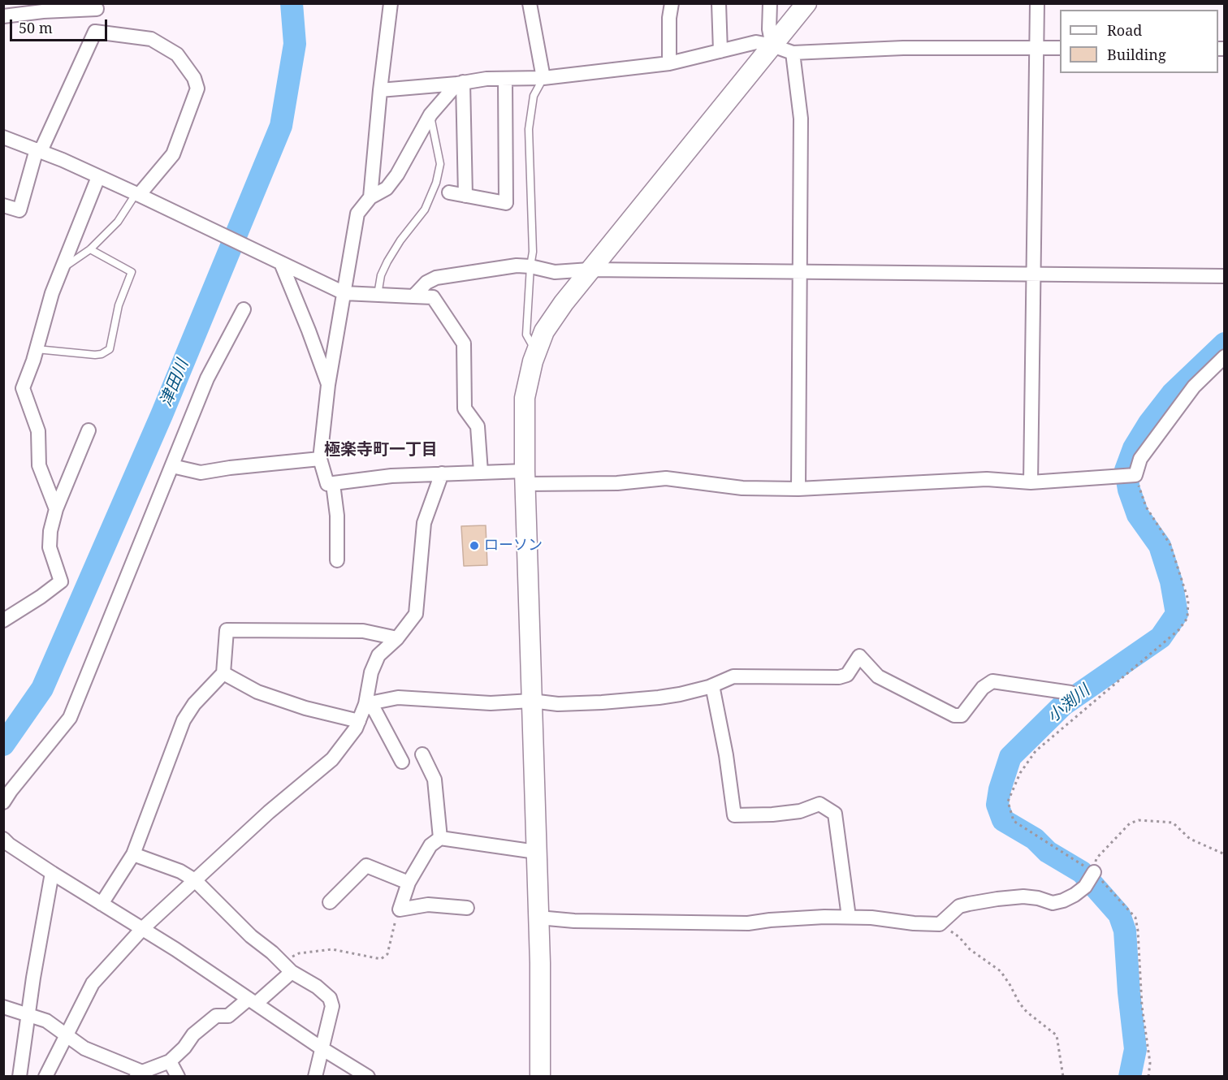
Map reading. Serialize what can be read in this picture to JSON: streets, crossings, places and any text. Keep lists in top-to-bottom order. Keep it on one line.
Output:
{"districts":["極楽寺町一丁目"],"water":["津田川","小渕川"],"places":["ローソン"],"legend":["Road","Building"],"scale_bar":"50 m"}
